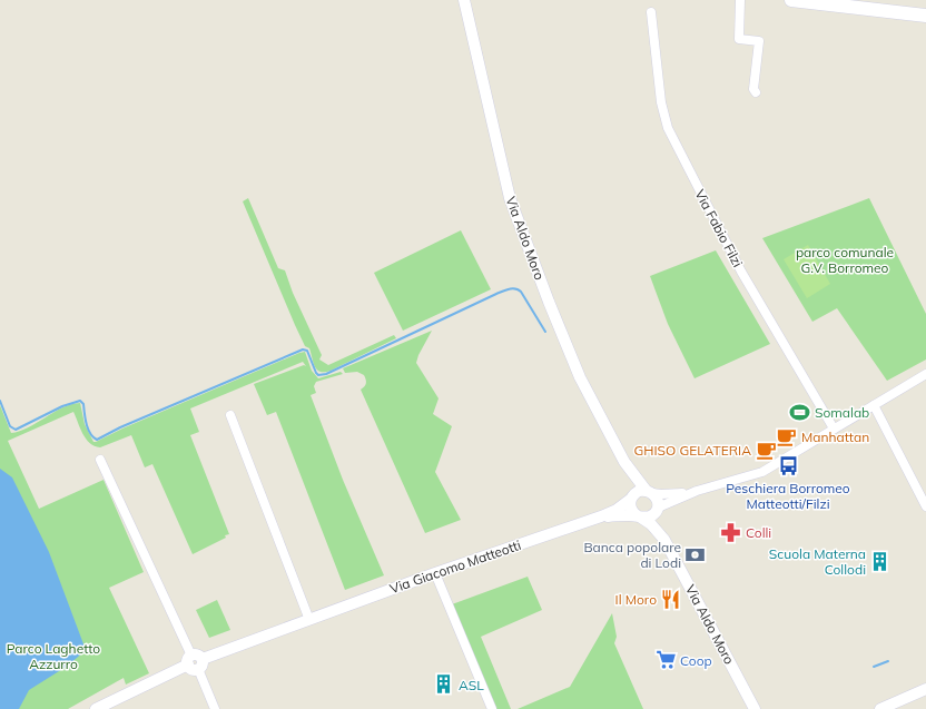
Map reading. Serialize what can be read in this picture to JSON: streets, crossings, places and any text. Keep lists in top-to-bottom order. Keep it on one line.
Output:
{"streets":{"street":["Via Fabio Filzi","Via Aldo Moro","Via Giacomo Matteotti"]},"crossings":[["Via Aldo Moro","Via Giacomo Matteotti"]],"parks":["parco comunale G.V. Borromeo","Parco Laghetto Azzurro"],"places":{"sports":["Somalab"],"cafe":["Manhattan","GHISO GELATERIA"],"bus stop":["Peschiera Borromeo Matteotti/Filzi"],"pharmacy":["Colli"],"bank":["Banca popolare di Lodi"],"building":["Scuola Materna Collodi","ASL"],"restaurant":["Il Moro"],"supermarket":["Coop"]}}
